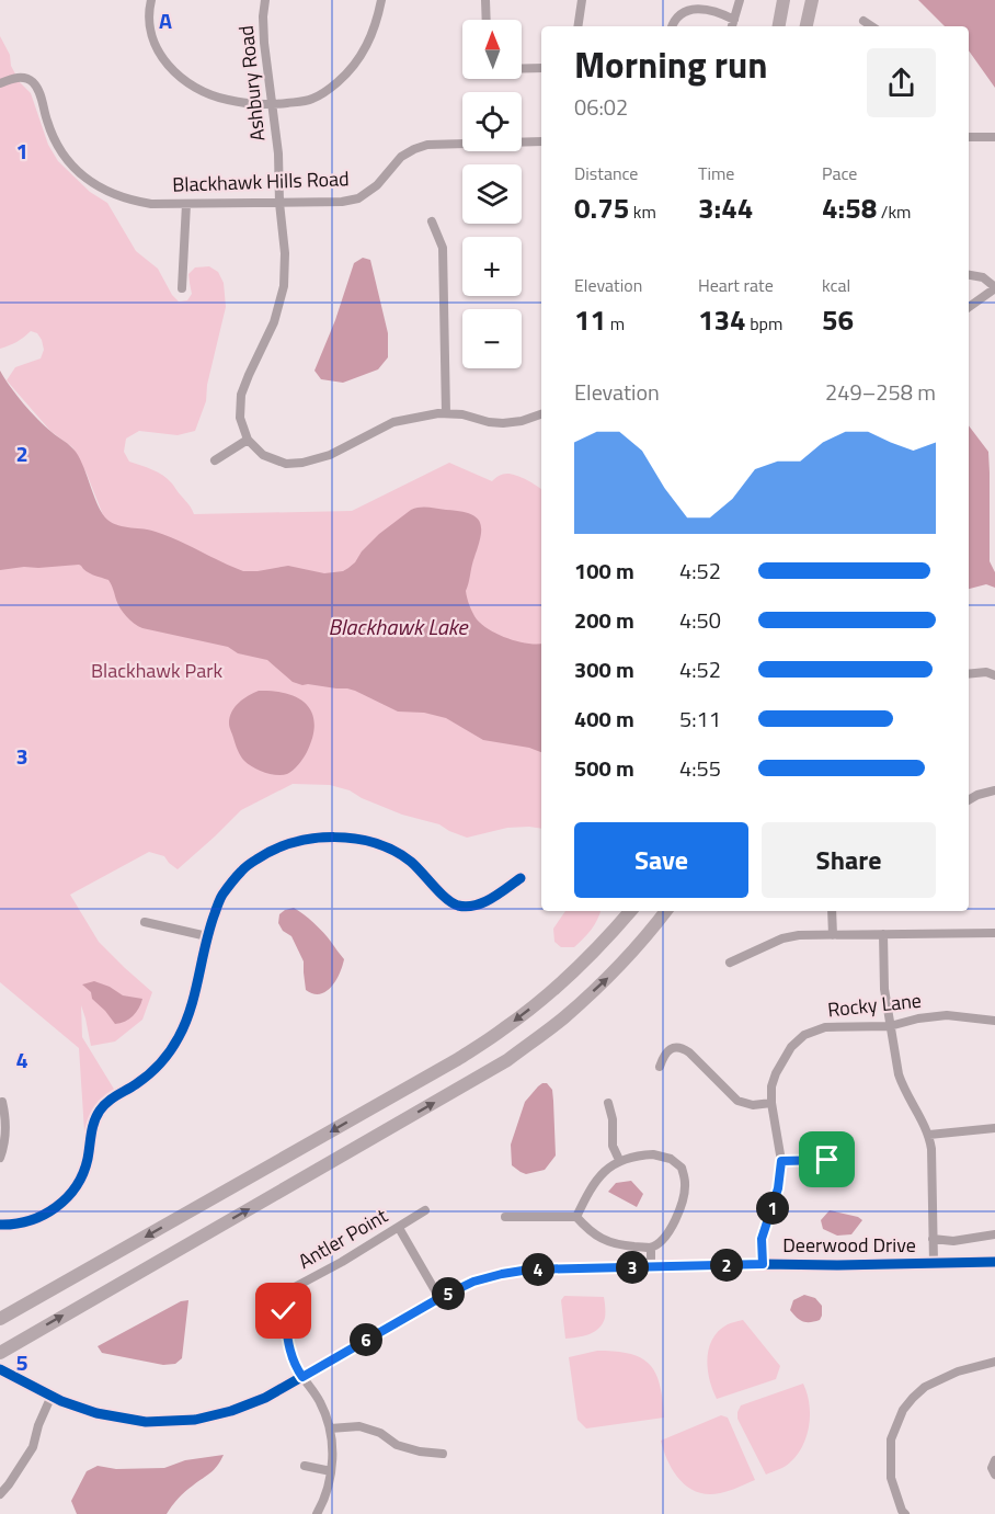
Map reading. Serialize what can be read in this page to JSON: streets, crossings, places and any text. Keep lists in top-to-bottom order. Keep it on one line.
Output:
{"streets":{"street":["Ashbury Road","Blackhawk Hills Road","Rocky Lane","Antler Point","Deerwood Drive"]},"crossings":[["Ashbury Road","Blackhawk Hills Road"],["Rocky Lane","Deerwood Drive"],["Antler Point","Deerwood Drive"]],"water":["Blackhawk Lake"],"parks":["Blackhawk Park"],"north":"top","page":{"map_buttons":["+","−"],"heading":["Morning run","06:02"],"stats":[["Distance","0.75 km"],["Time","3:44"],["Pace","4:58 /km"],["Elevation","11 m"],["Heart rate","134 bpm"],["kcal","56"]],"chart":["Elevation","249–258 m"],"list":[{"name":"100 m","note":"4:52"},{"name":"200 m","note":"4:50"},{"name":"300 m","note":"4:52"},{"name":"400 m","note":"5:11"},{"name":"500 m","note":"4:55"}],"buttons":["Save","Share"],"pins":["1","2","3","4","5","6"]},"grid":{"columns":["A"],"rows":["1","2","3","4","5"]}}
